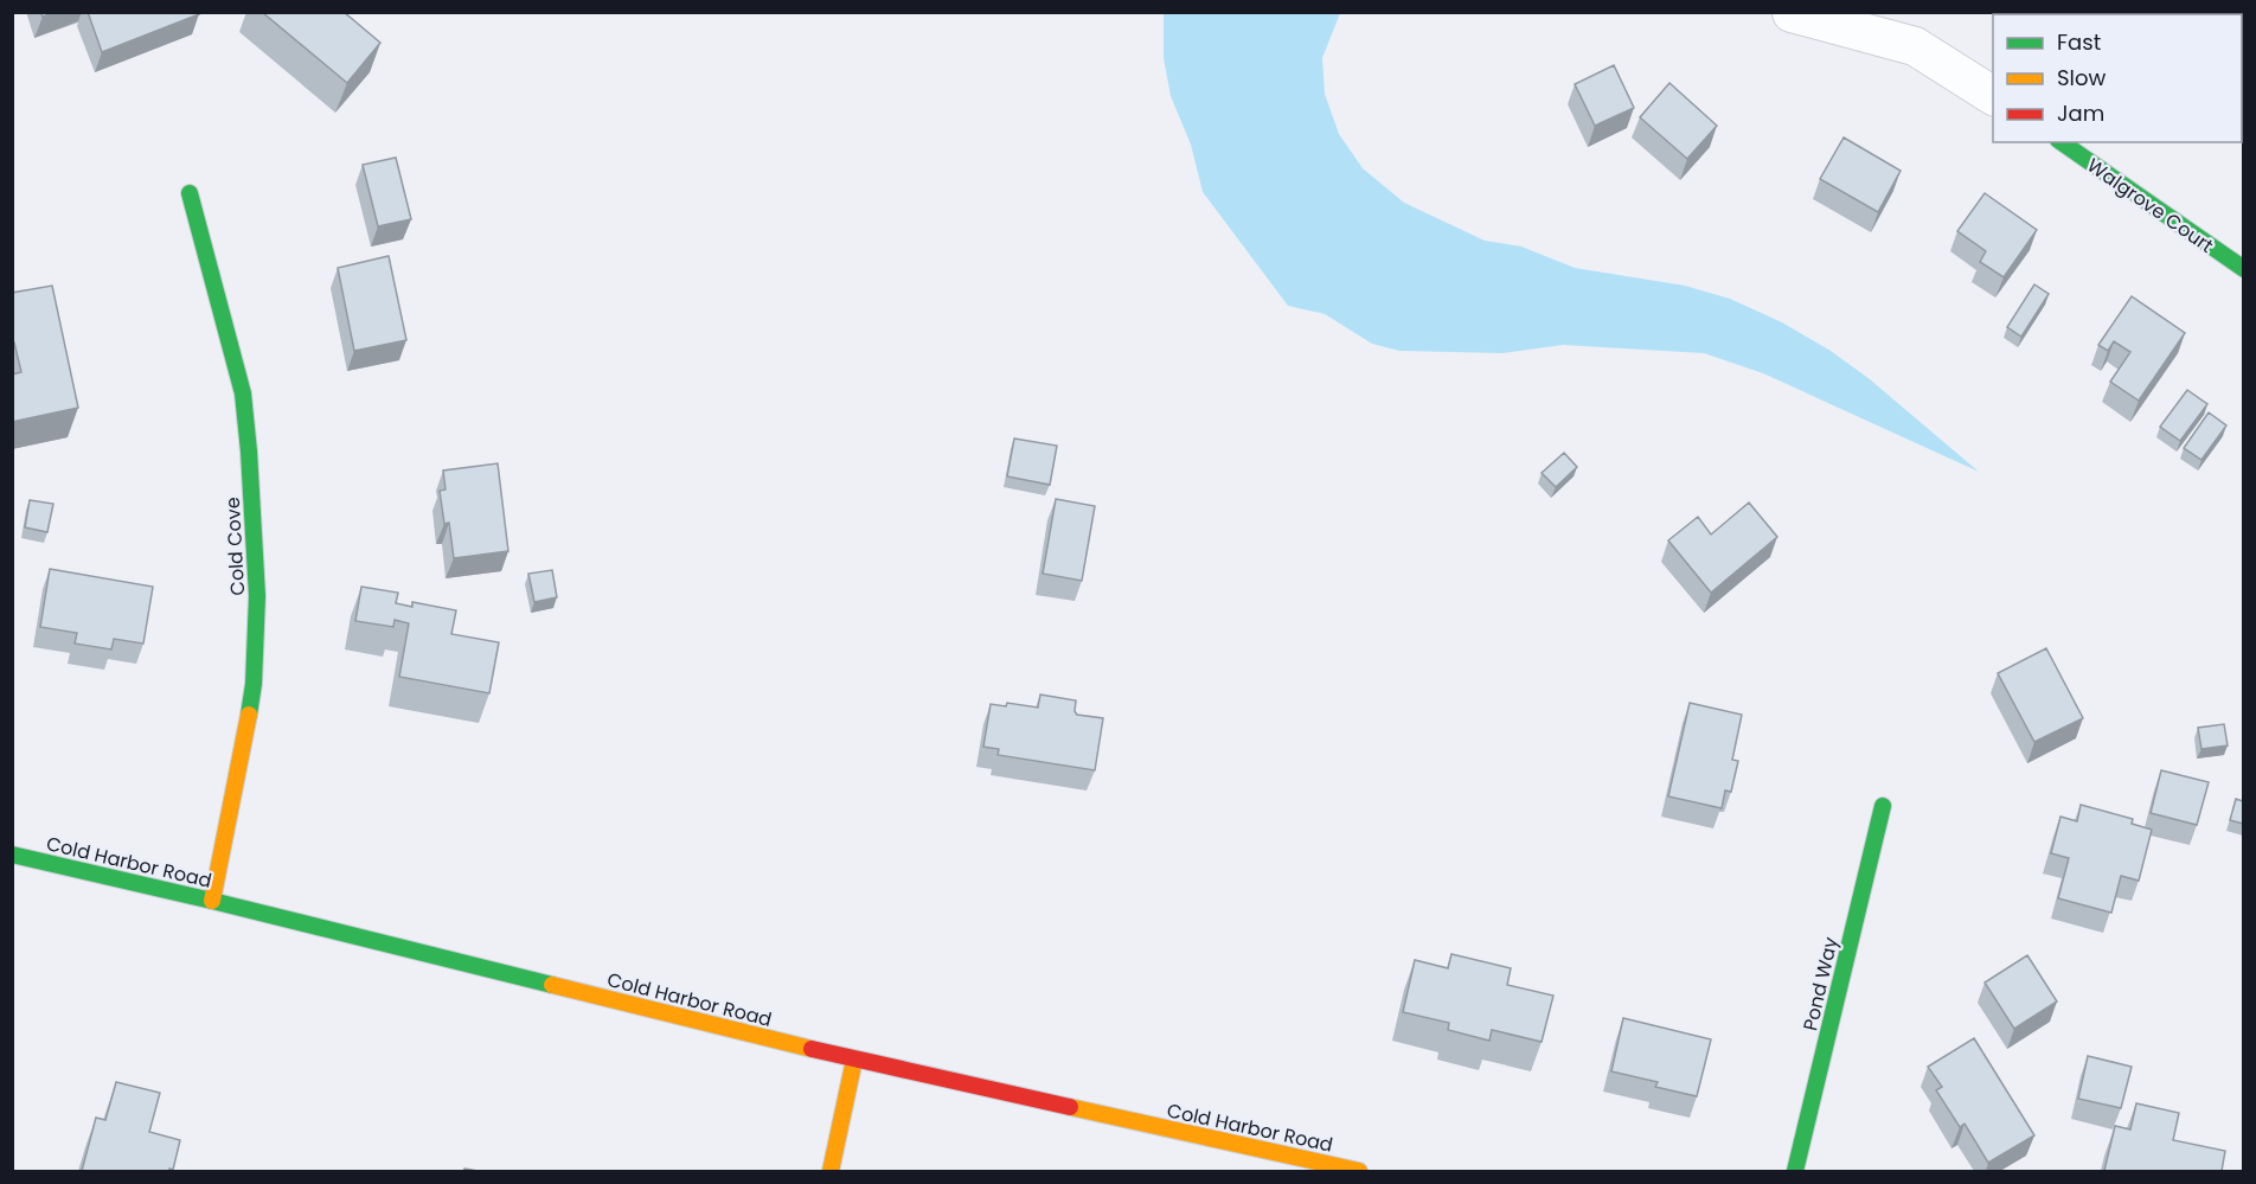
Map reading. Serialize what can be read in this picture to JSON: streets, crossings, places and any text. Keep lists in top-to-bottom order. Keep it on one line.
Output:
{"streets":{"street":["Walgrove Court","Cold Cove","Cold Harbor Road","Pond Way"]},"crossings":[["Cold Cove","Cold Harbor Road"]],"legend":["Fast","Slow","Jam"]}
